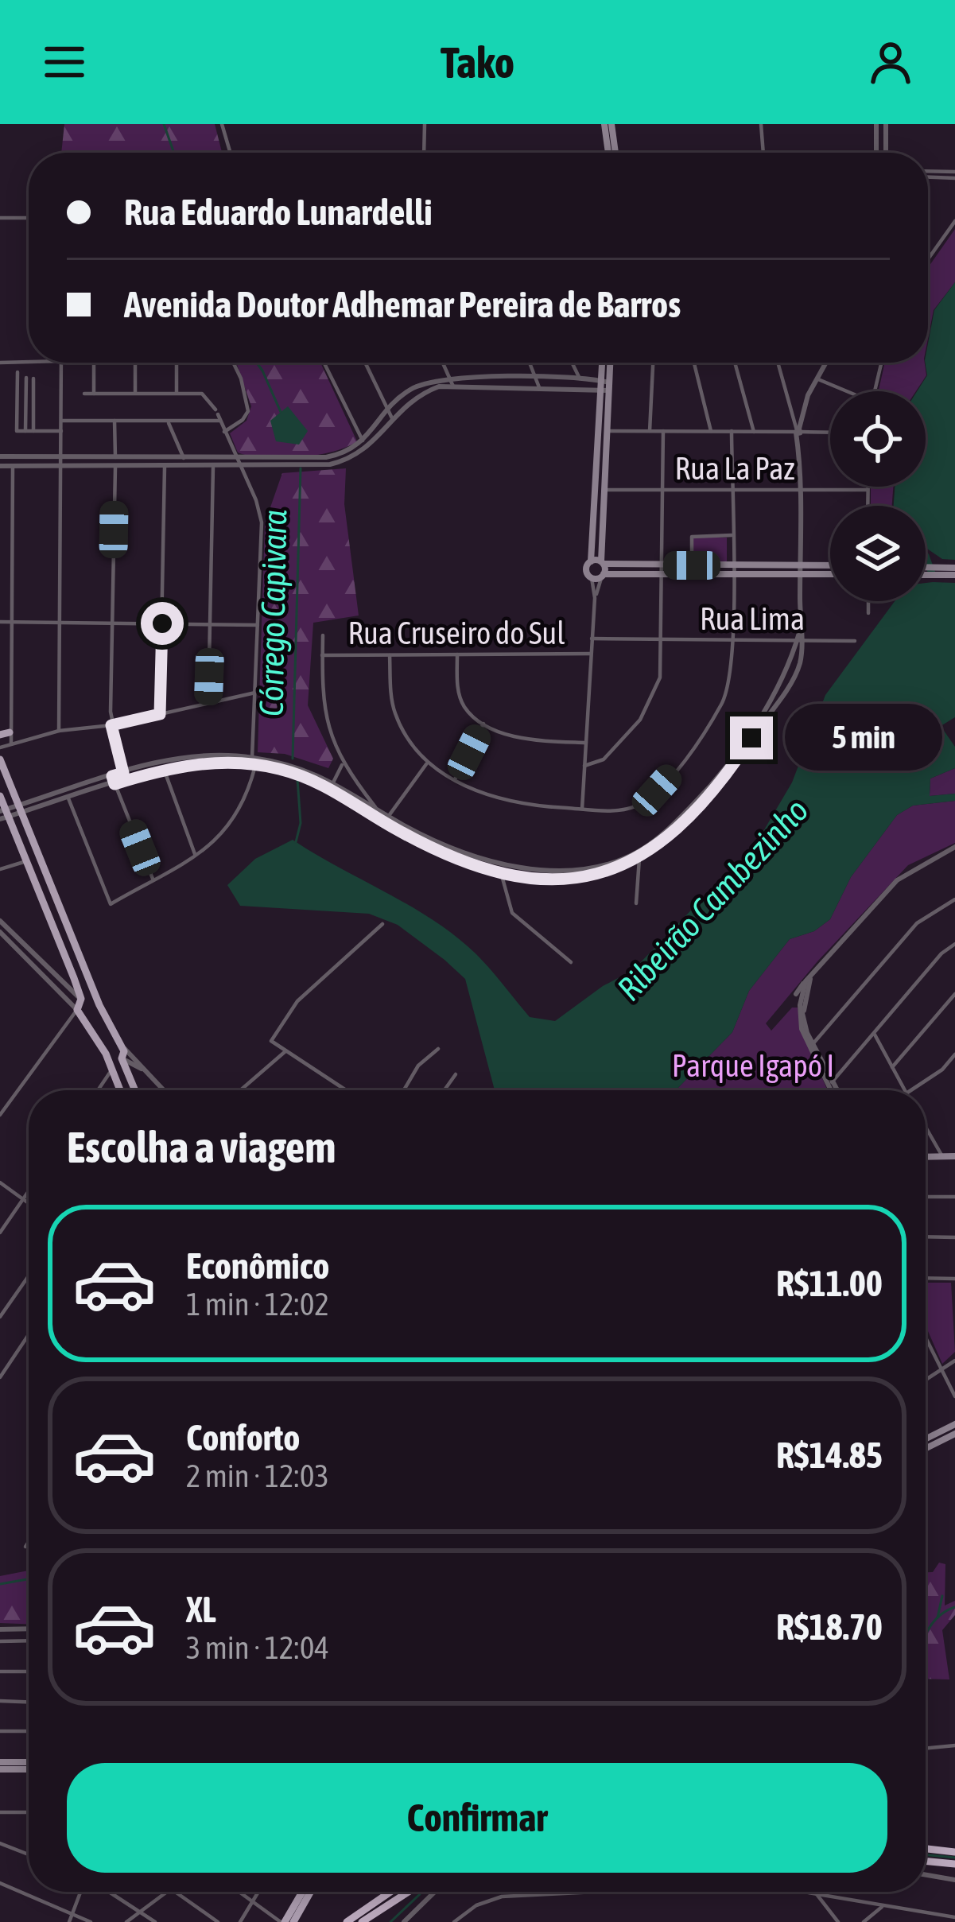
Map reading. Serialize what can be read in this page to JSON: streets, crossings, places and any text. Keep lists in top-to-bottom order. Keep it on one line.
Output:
{"streets":{"street":["Rua La Paz","Rua Lima","Rua Cruseiro do Sul"]},"water":["Córrego Capivara","Ribeirão Cambezinho"],"parks":["Parque Igapó I"],"page":{"header":"Tako","banner":["Rua Eduardo Lunardelli","Avenida Doutor Adhemar Pereira de Barros"],"bubble":"5 min","heading":"Escolha a viagem","list":[{"name":"Econômico","note":"1 min · 12:02","value":"R$11.00"},{"name":"Conforto","note":"2 min · 12:03","value":"R$14.85"},{"name":"XL","note":"3 min · 12:04","value":"R$18.70"}],"buttons":"Confirmar"}}
